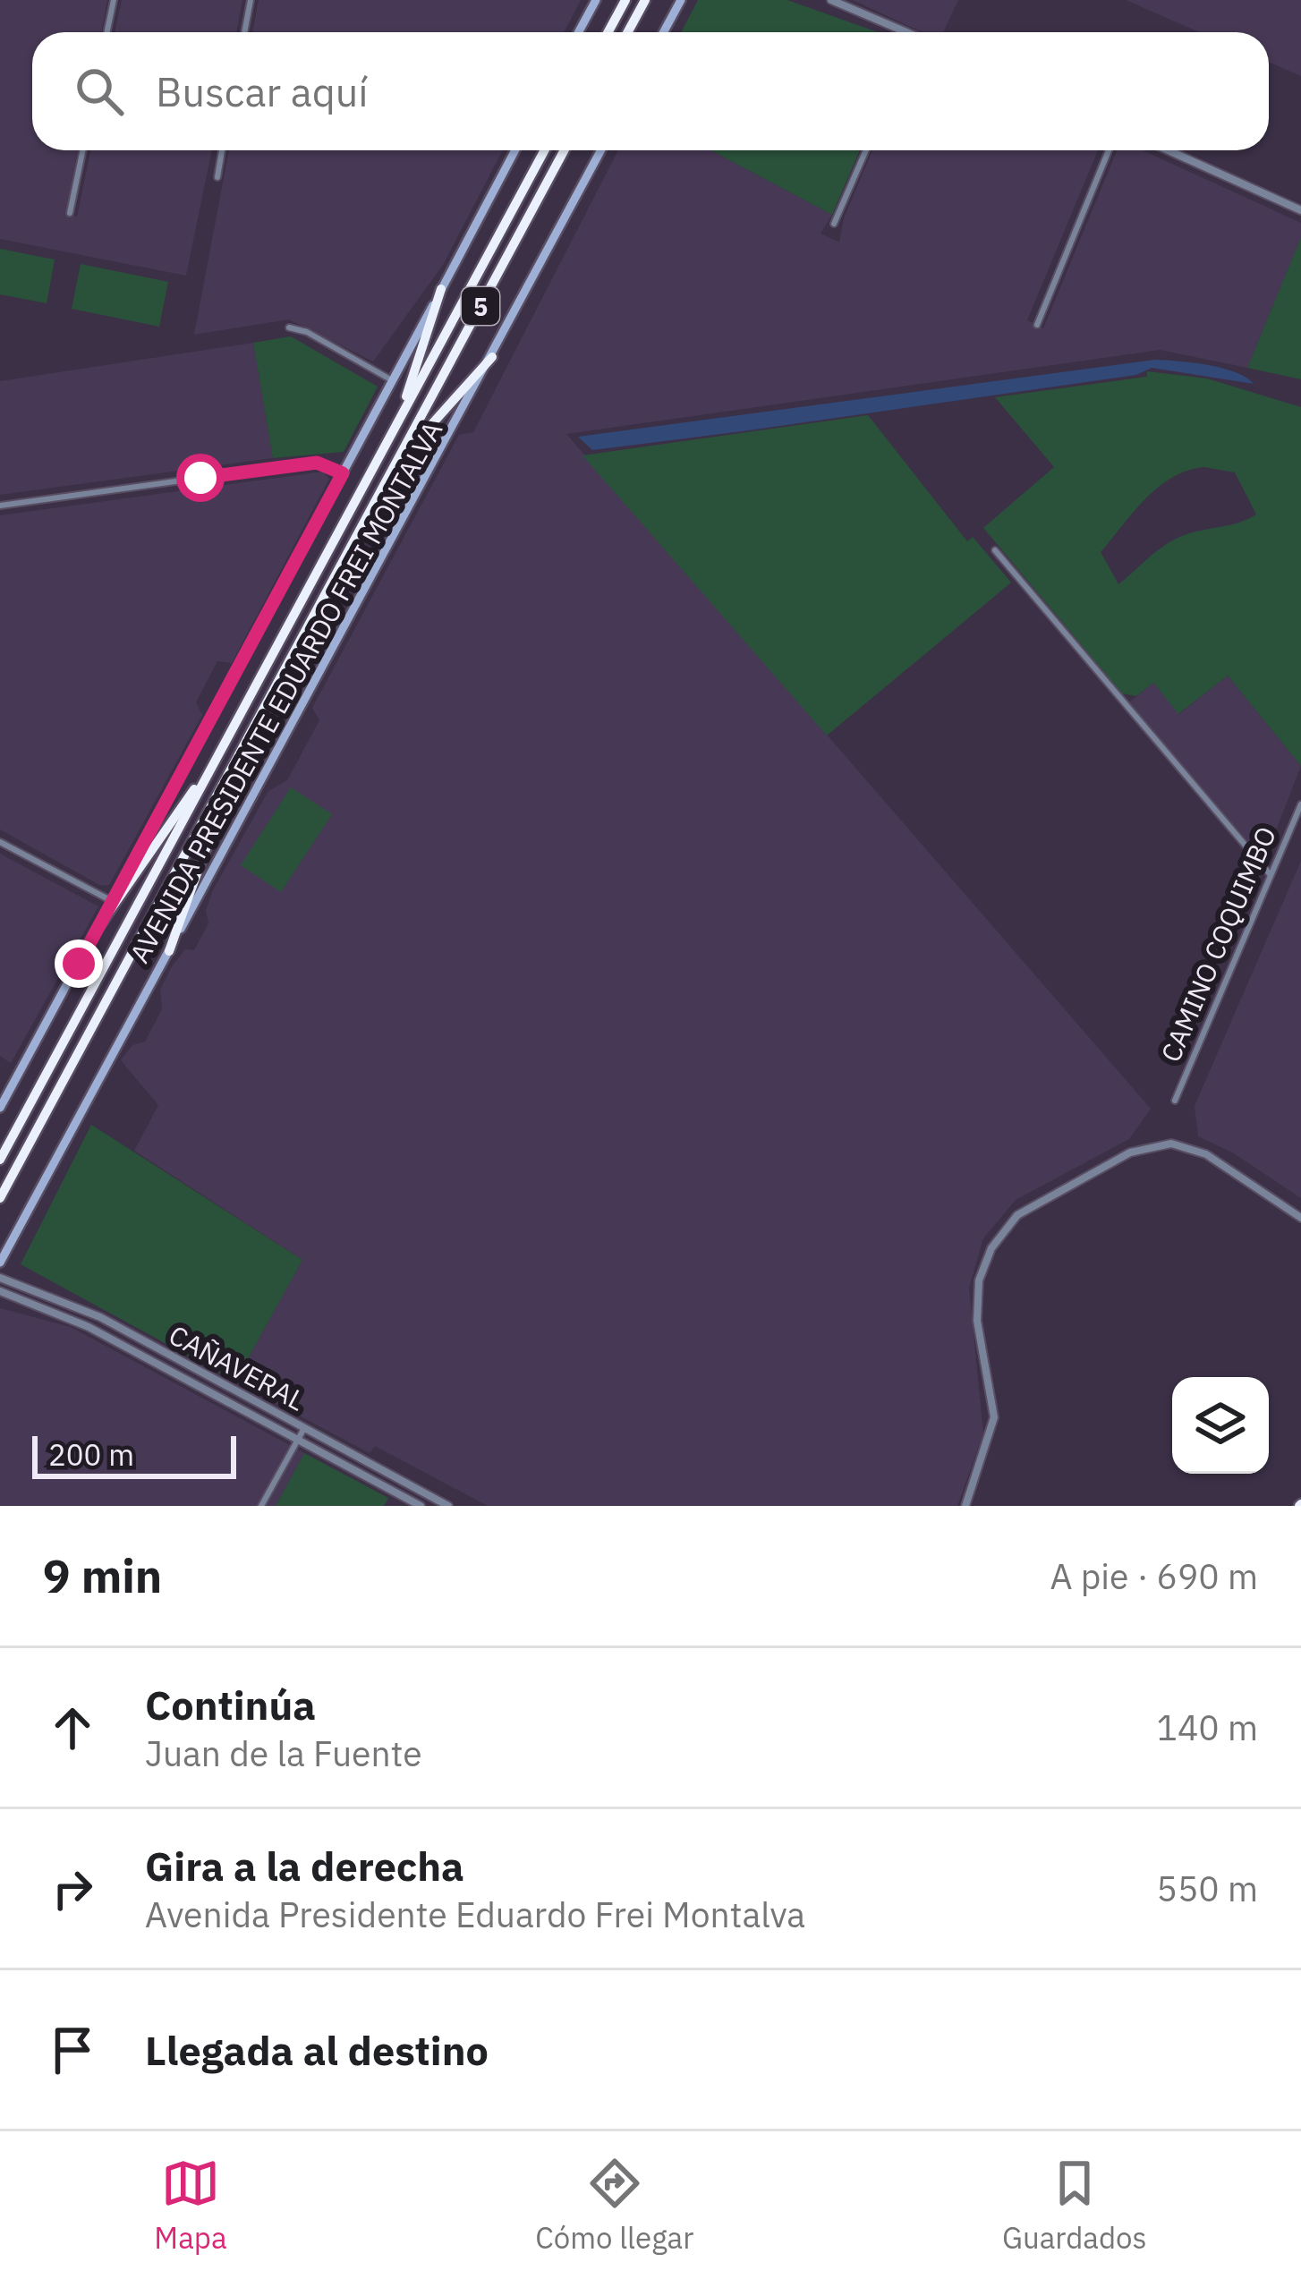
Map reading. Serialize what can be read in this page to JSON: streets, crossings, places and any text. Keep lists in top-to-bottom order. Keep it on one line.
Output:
{"streets":{"highway":["5"],"main road":["AVENIDA PRESIDENTE EDUARDO FREI MONTALVA"],"street":["CAMINO COQUIMBO","CAÑAVERAL"]},"scale_bar":"200 m","page":{"search":"Buscar aquí","scale":"200 m","heading":["9 min","A pie · 690 m"],"list":[["Continúa","Juan de la Fuente","140 m"],["Gira a la derecha","Avenida Presidente Eduardo Frei Montalva","550 m"],"Llegada al destino"],"nav":["Mapa","Cómo llegar","Guardados"]}}
